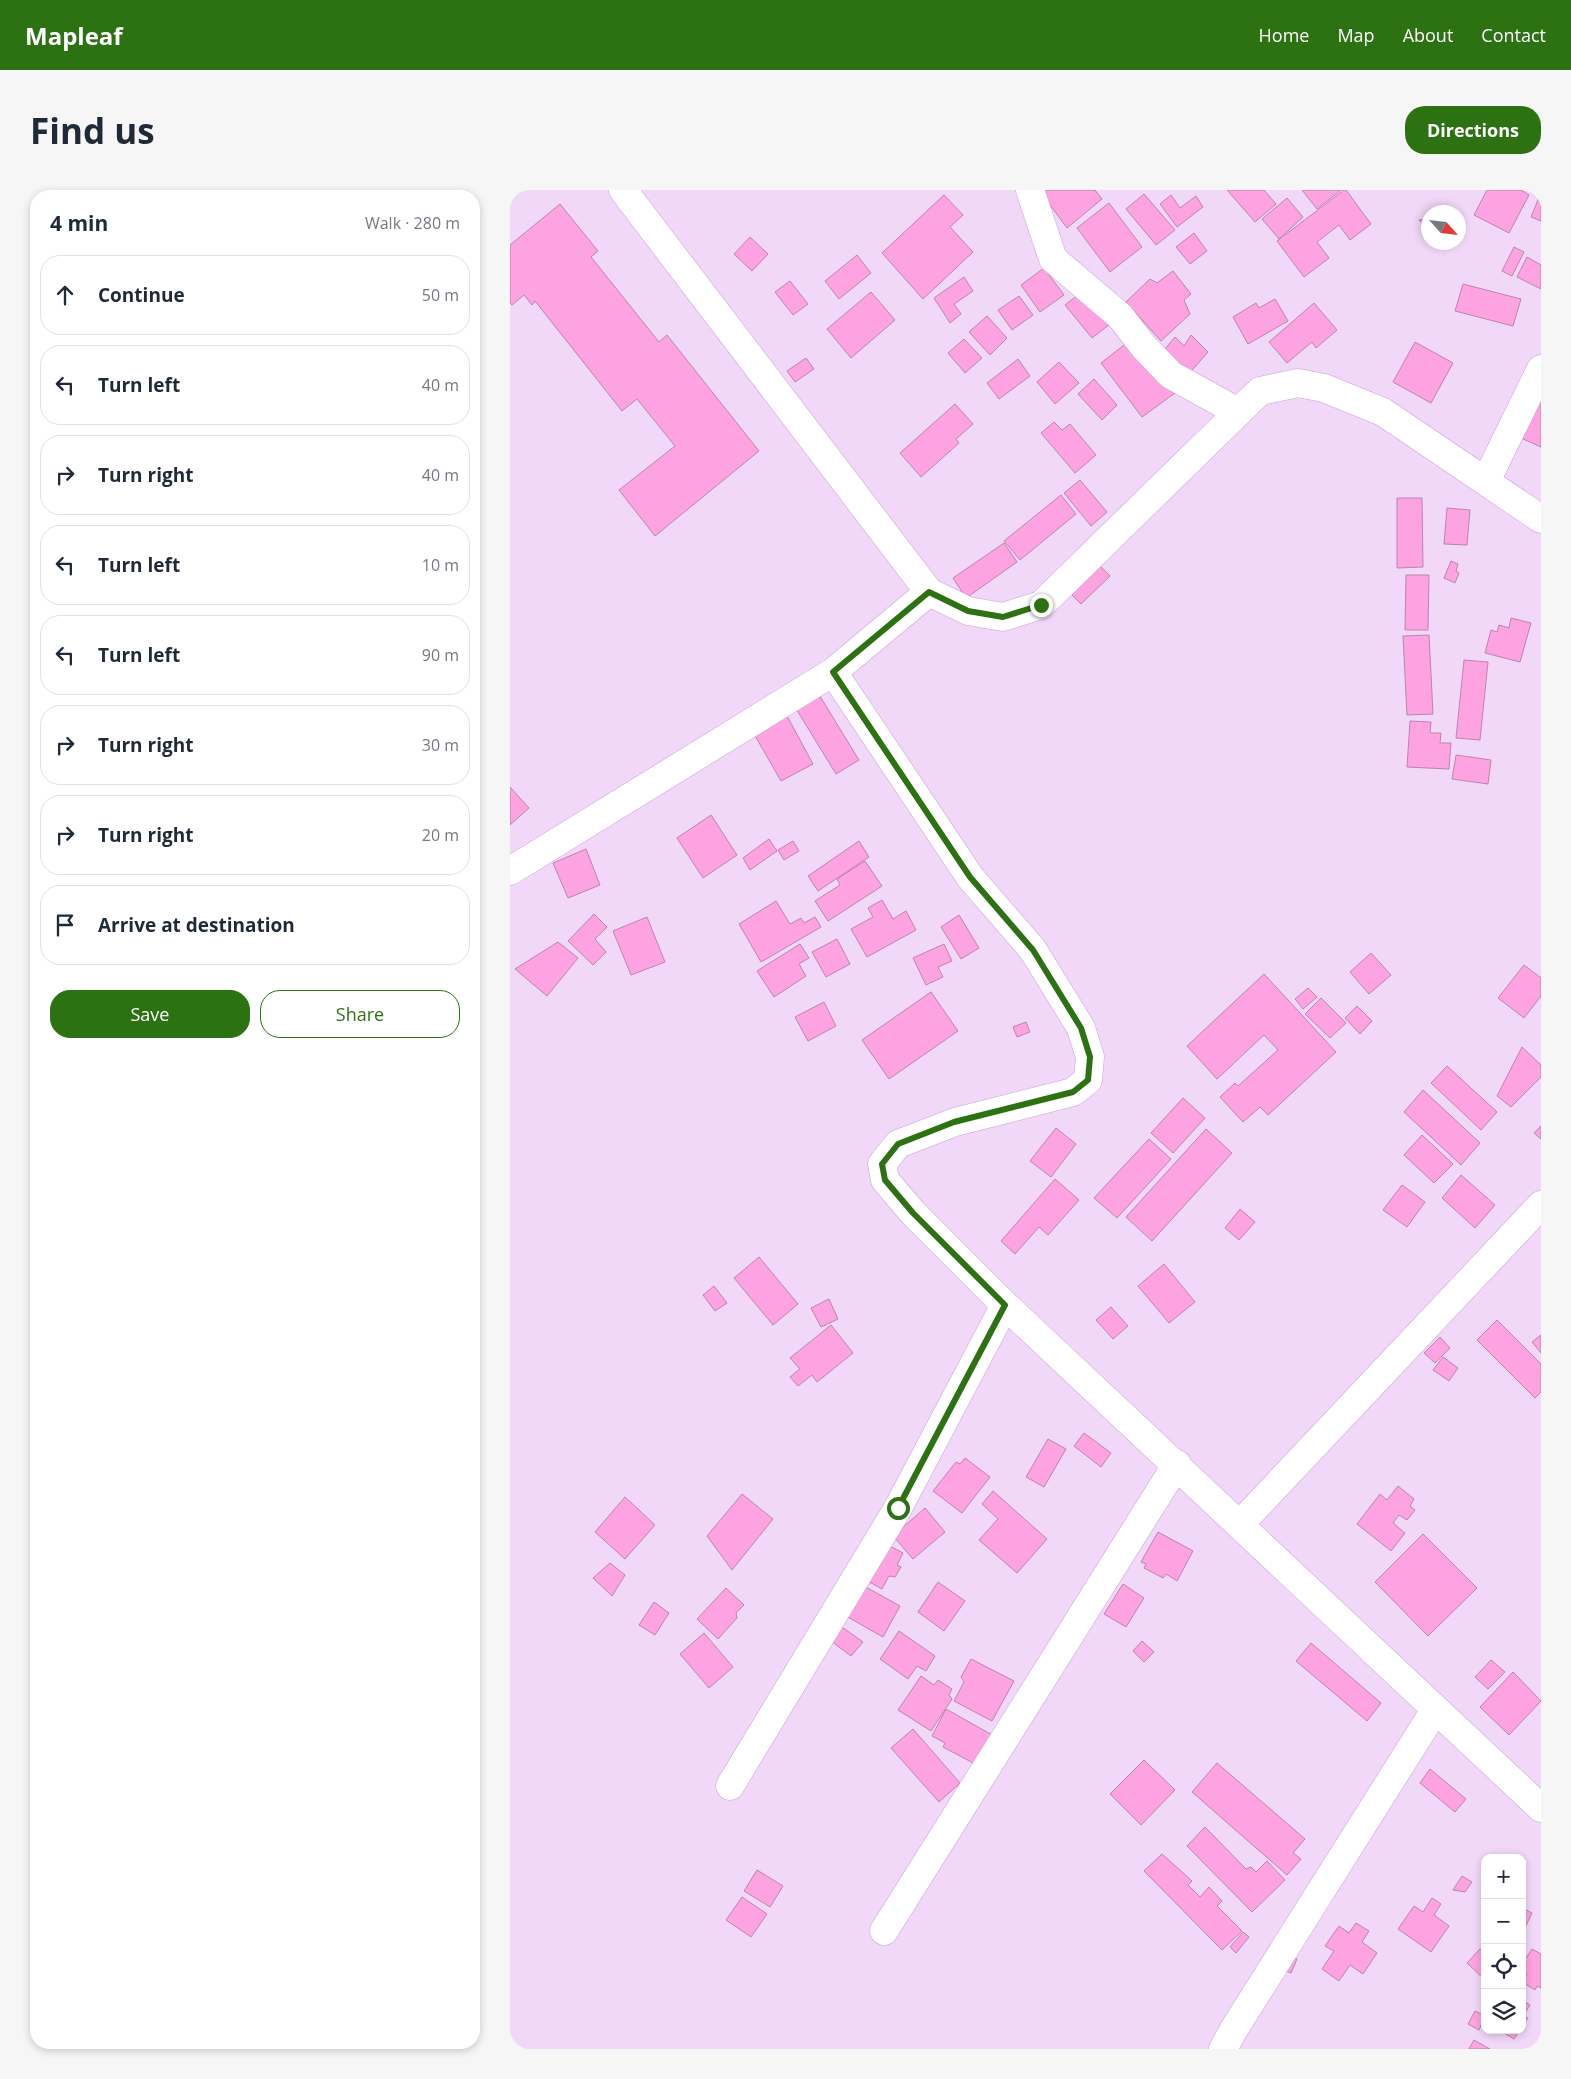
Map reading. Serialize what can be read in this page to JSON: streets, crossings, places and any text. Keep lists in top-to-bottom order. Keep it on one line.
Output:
{"north":"bottom right","page":{"header":"Mapleaf","nav":["Home","Map","About","Contact"],"buttons":["Directions",["Save","Share"]],"title":"Find us","heading":["4 min","Walk · 280 m"],"list":[["Continue","50 m"],["Turn left","40 m"],["Turn right","40 m"],["Turn left","10 m"],["Turn left","90 m"],["Turn right","30 m"],["Turn right","20 m"],"Arrive at destination"],"map_buttons":["+","−"]}}
